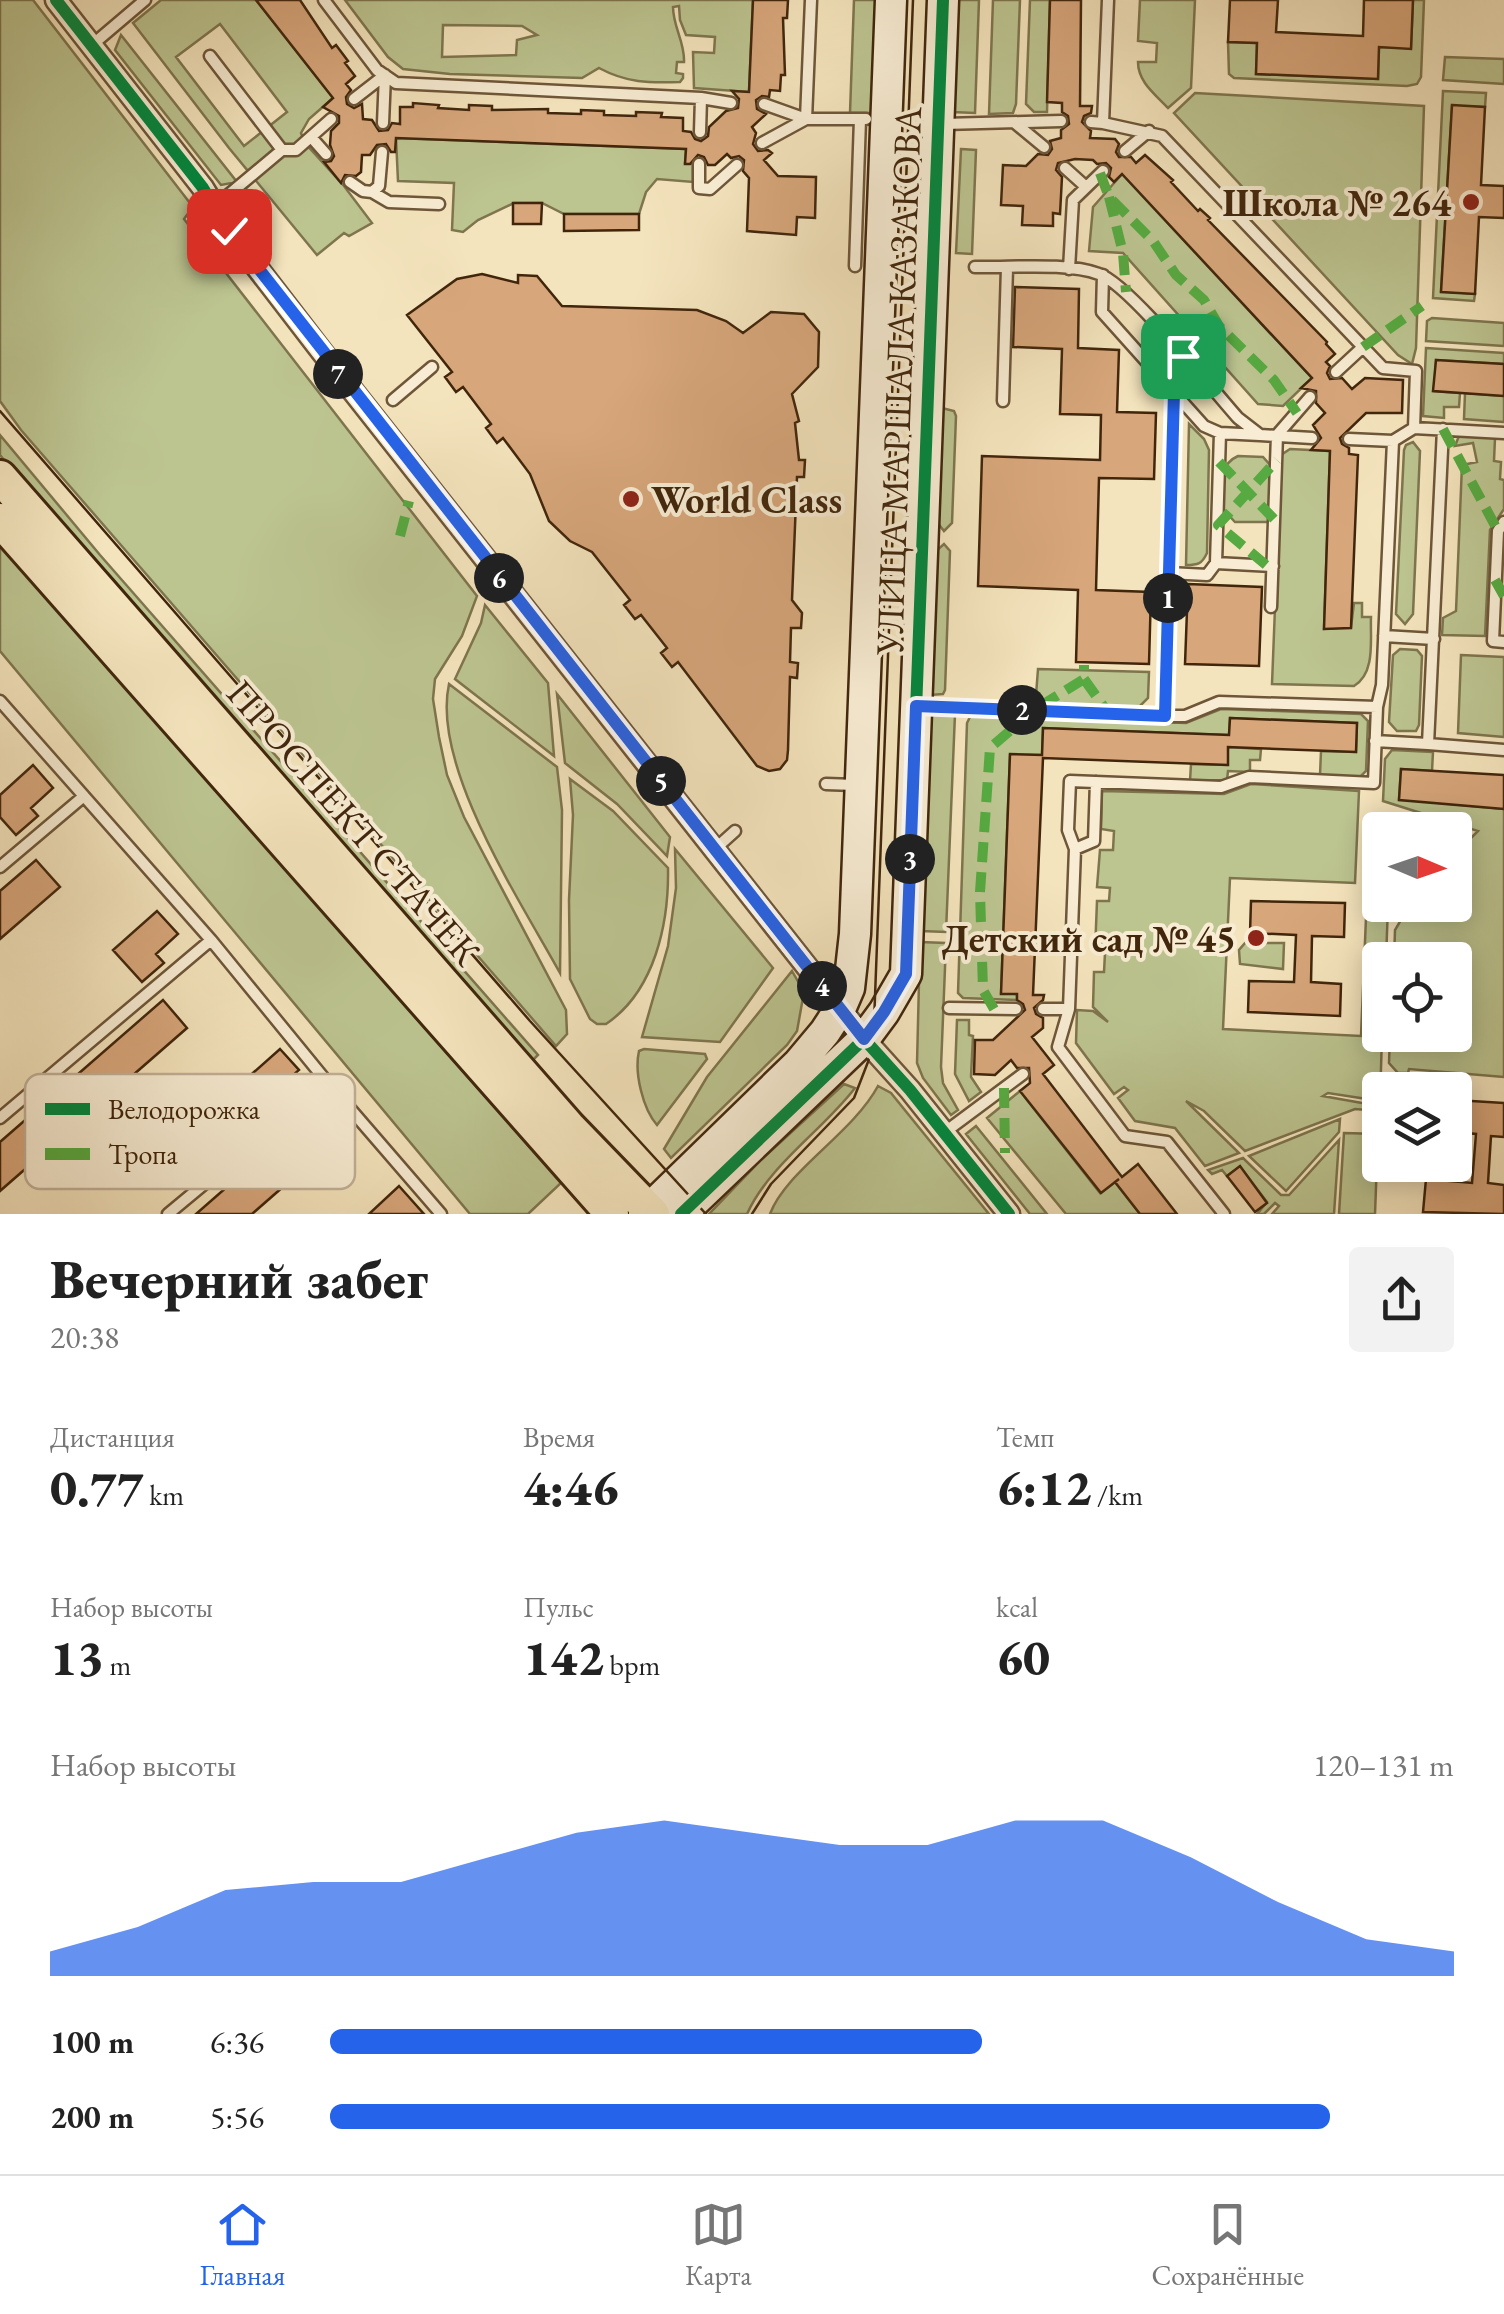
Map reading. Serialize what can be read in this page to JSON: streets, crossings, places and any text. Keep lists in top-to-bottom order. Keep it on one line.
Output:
{"streets":{"main road":["ПРОСПЕКТ СТАЧЕК"],"street":["УЛИЦА МАРШАЛА КАЗАКОВА"]},"crossings":[["УЛИЦА МАРШАЛА КАЗАКОВА","ПРОСПЕКТ СТАЧЕК"]],"places":["Школа № 264","World Class","Детский сад № 45"],"legend":["Велодорожка","Тропа"],"north":"right","page":{"pins":["7","6","1","2","5","3","4"],"heading":["Вечерний забег","20:38"],"stats":[["Дистанция","0.77 km"],["Время","4:46"],["Темп","6:12 /km"],["Набор высоты","13 m"],["Пульс","142 bpm"],["kcal","60"]],"chart":["Набор высоты","120–131 m"],"list":[{"name":"100 m","note":"6:36"},{"name":"200 m","note":"5:56"}],"tabs":["Главная","Карта","Сохранённые"]}}
